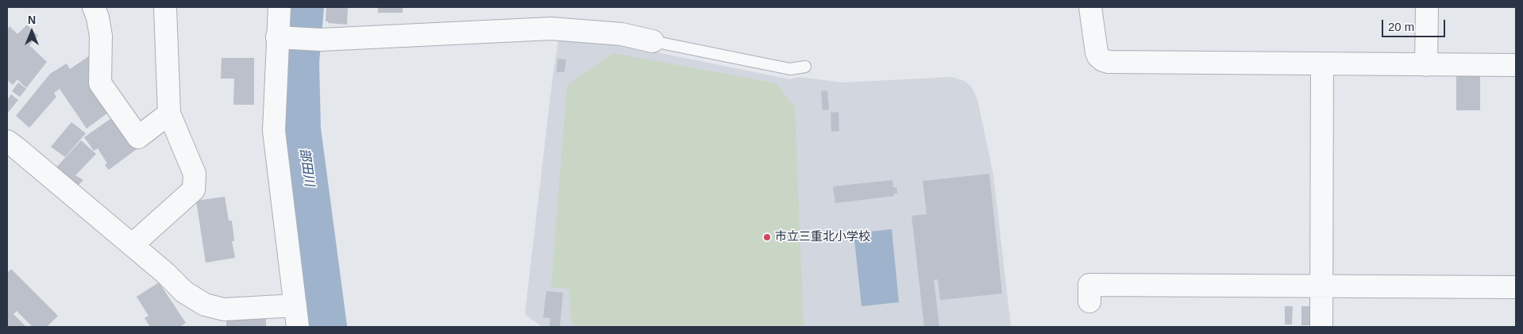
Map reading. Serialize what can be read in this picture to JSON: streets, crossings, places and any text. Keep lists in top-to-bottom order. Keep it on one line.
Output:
{"water":["部田川"],"places":["市立三重北小学校"],"scale_bar":"20 m","north":"top"}
